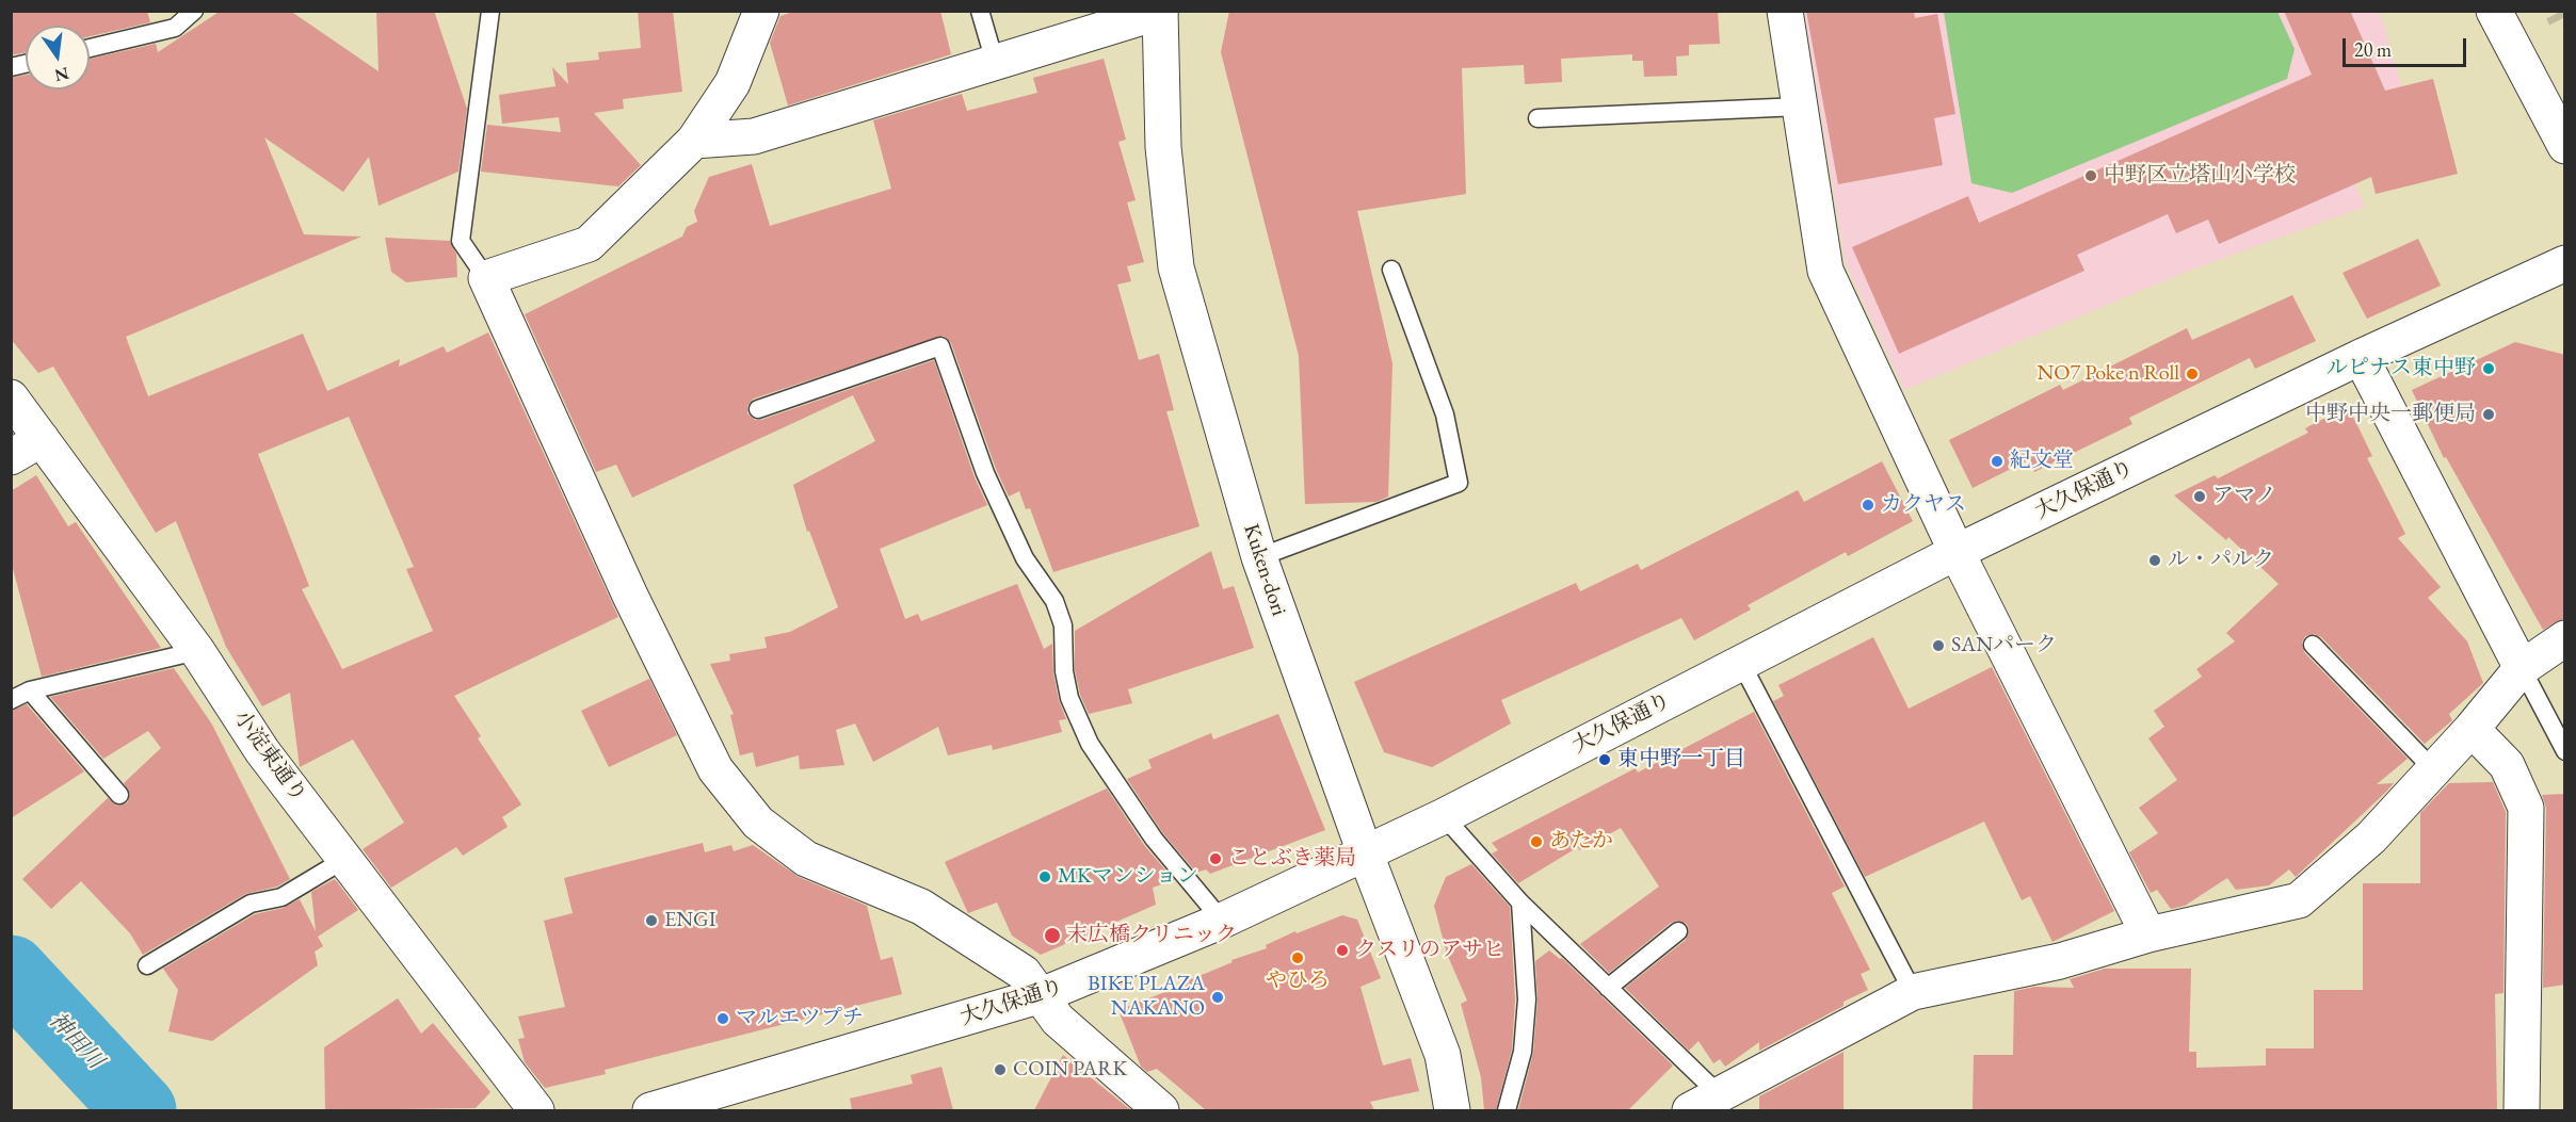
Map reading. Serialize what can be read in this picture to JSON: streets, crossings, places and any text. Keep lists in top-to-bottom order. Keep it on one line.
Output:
{"streets":{"street":["大久保通り","Kuken-dori","小淀東通り"]},"crossings":[["大久保通り","Kuken-dori"]],"water":["神田川"],"places":["中野区立塔山小学校","ルピナス東中野","NO7 Poke n Roll","中野中央一郵便局","紀文堂","アマノ","カクヤス","ル・パルク","SANパーク","東中野一丁目","あたか","ことぶき薬局","MKマンション","ENGI","末広橋クリニック","クスリのアサヒ","やひろ","BIKE PLAZA NAKANO","マルエツプチ","COIN PARK"],"scale_bar":"20 m","north":"bottom"}
